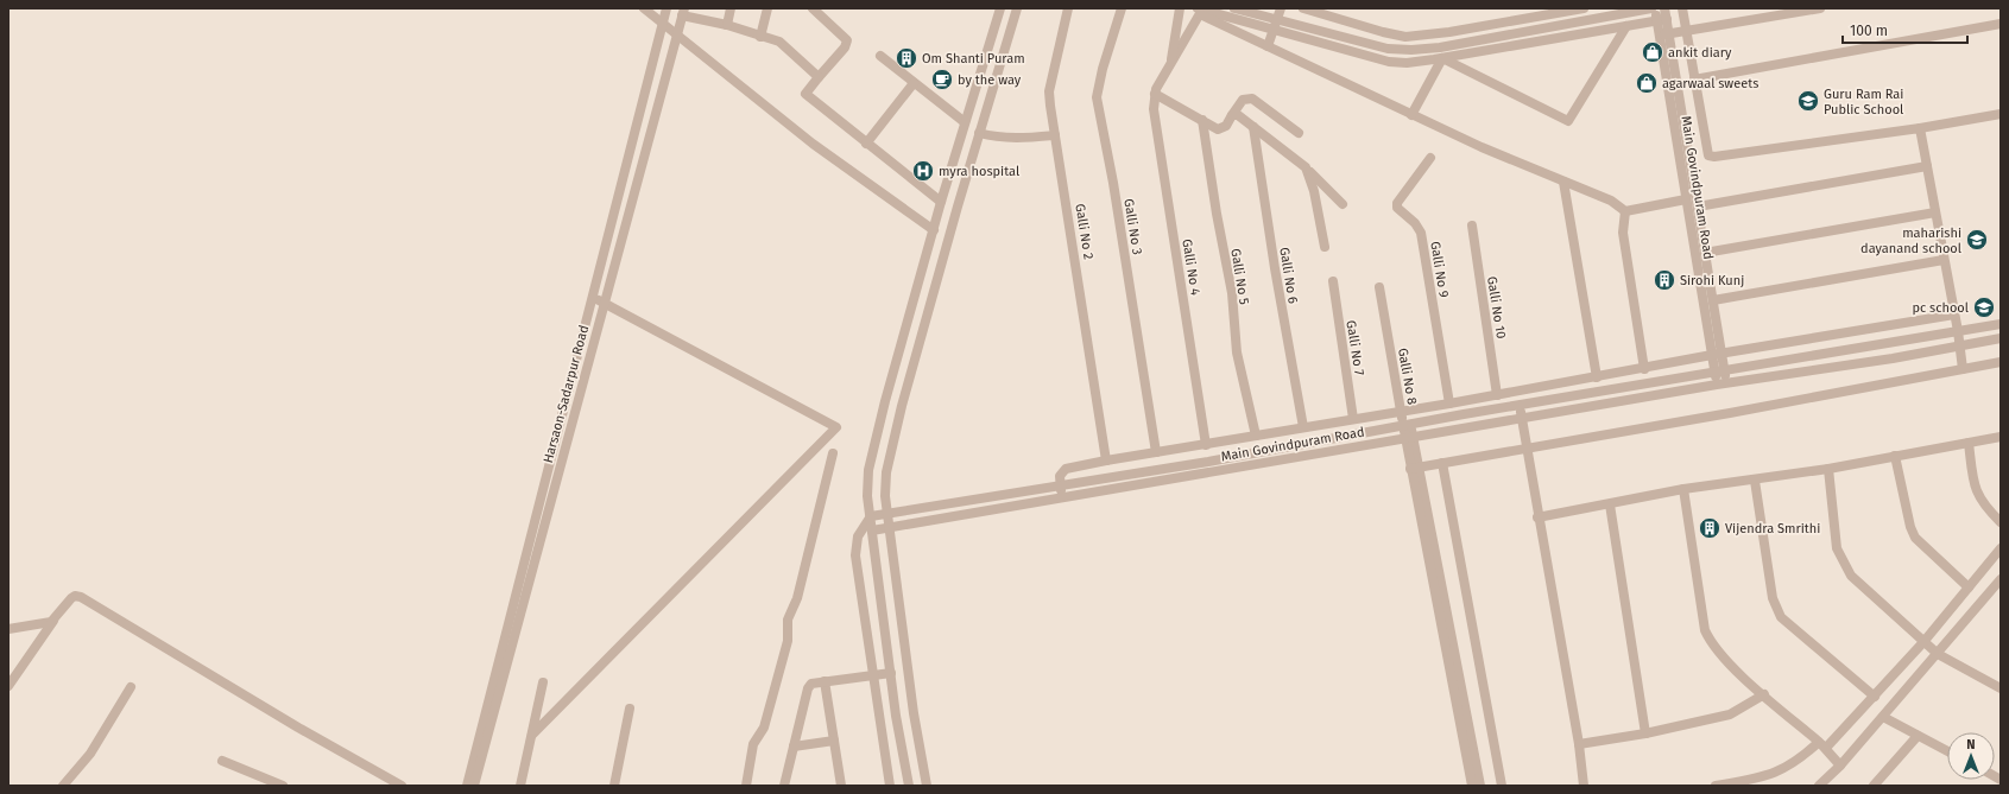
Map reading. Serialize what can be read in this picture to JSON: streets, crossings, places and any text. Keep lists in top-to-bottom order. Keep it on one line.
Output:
{"streets":{"street":["Main Govindpuram Road","Galli No 3","Galli No 2","Galli No 4","Galli No 9","Galli No 6","Galli No 5","Galli No 10","Galli No 7","Galli No 8","Harsaon-Sadarpur Road"]},"crossings":[["Main Govindpuram Road","Galli No 8"]],"places":{"shop":["ankit diary","agarwaal sweets"],"building":["Om Shanti Puram","Sirohi Kunj","Vijendra Smrithi"],"cafe":["by the way"],"school or university":["Guru Ram Rai Public School","maharishi dayanand school","pc school"],"hospital":["myra hospital"]},"scale_bar":"100 m","north":"top"}
